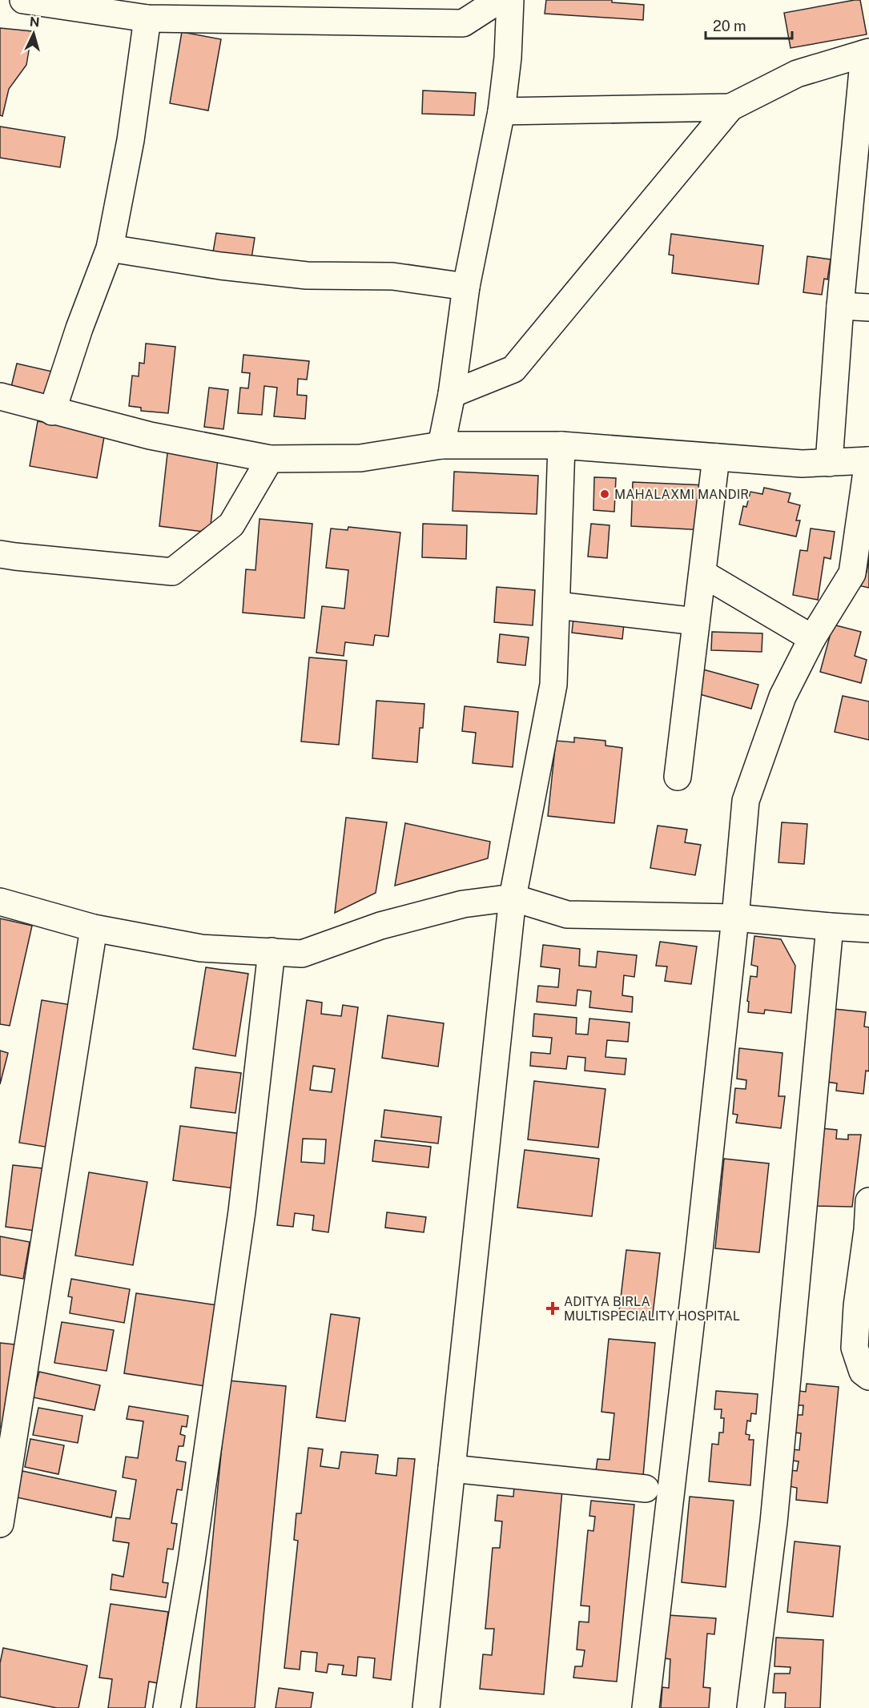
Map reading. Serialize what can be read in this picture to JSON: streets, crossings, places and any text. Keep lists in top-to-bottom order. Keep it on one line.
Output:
{"places":{"other":["MAHALAXMI MANDIR"],"health":["ADITYA BIRLA MULTISPECIALITY HOSPITAL"]},"scale_bar":"20 m","north":"top"}
